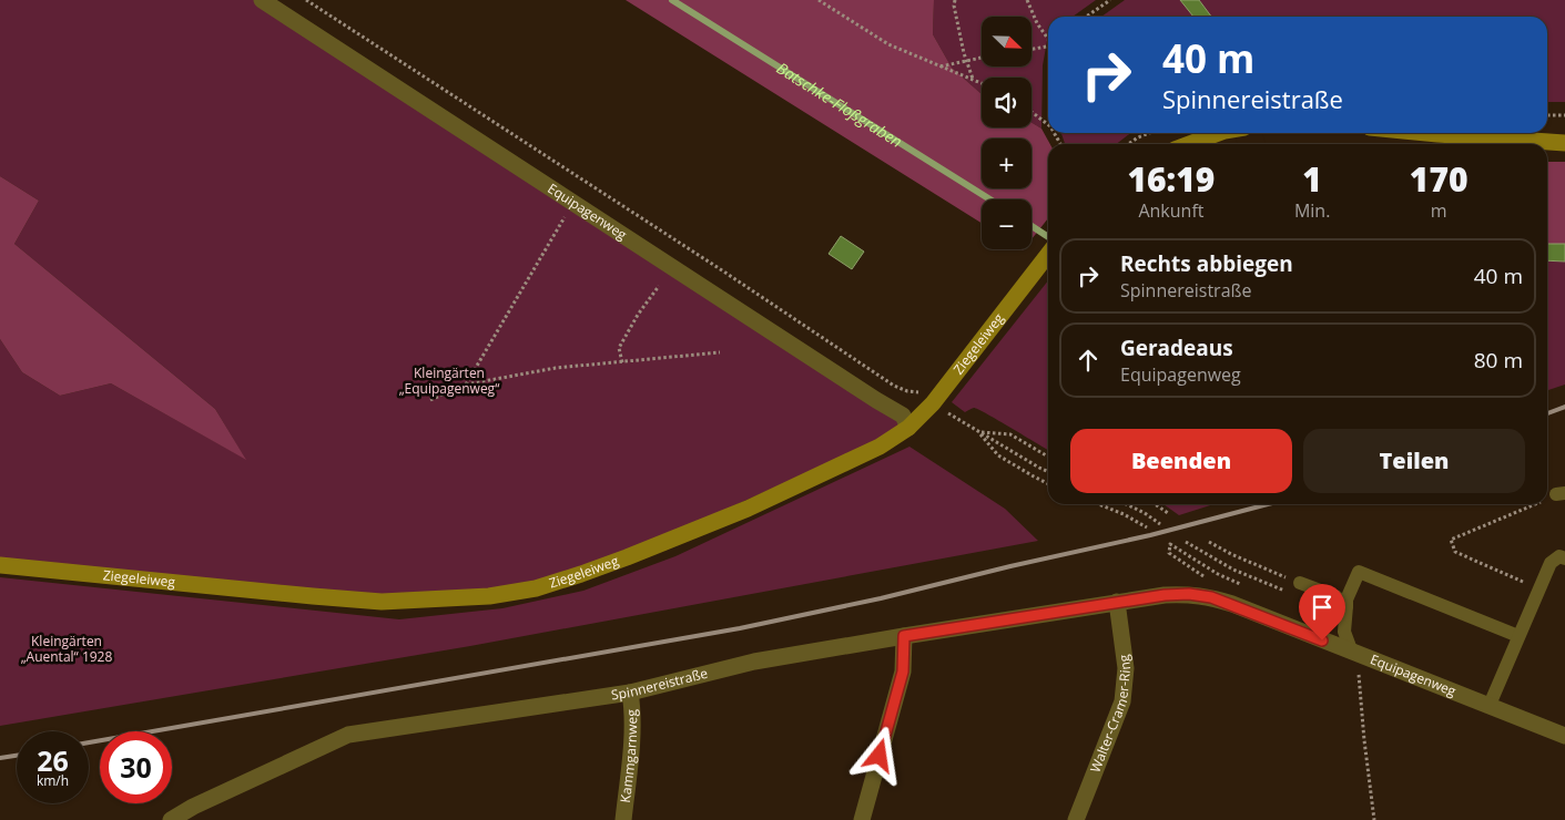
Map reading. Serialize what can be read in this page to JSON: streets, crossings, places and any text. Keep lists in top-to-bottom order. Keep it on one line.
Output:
{"streets":{"main road":["Ziegeleiweg"],"street":["Equipagenweg","Spinnereistraße","Walter-Cramer-Ring","Kammgarnweg"]},"crossings":[["Equipagenweg","Ziegeleiweg"],["Equipagenweg","Spinnereistraße"],["Spinnereistraße","Walter-Cramer-Ring"],["Spinnereistraße","Kammgarnweg"]],"water":["Batschke‐Floßgraben"],"parks":["Kleingärten „Equipagenweg“","Kleingärten „Auental“ 1928"],"north":"bottom right","page":{"map_buttons":["+","−"],"turn":["40 m","Spinnereistraße"],"eta":["16:19","Ankunft","1","Min.","170","m"],"list":[{"name":"Rechts abbiegen","note":"Spinnereistraße","value":"40 m"},{"name":"Geradeaus","note":"Equipagenweg","value":"80 m"}],"buttons":["Beenden","Teilen"],"speed":"26 km/h","limit":"30"}}
